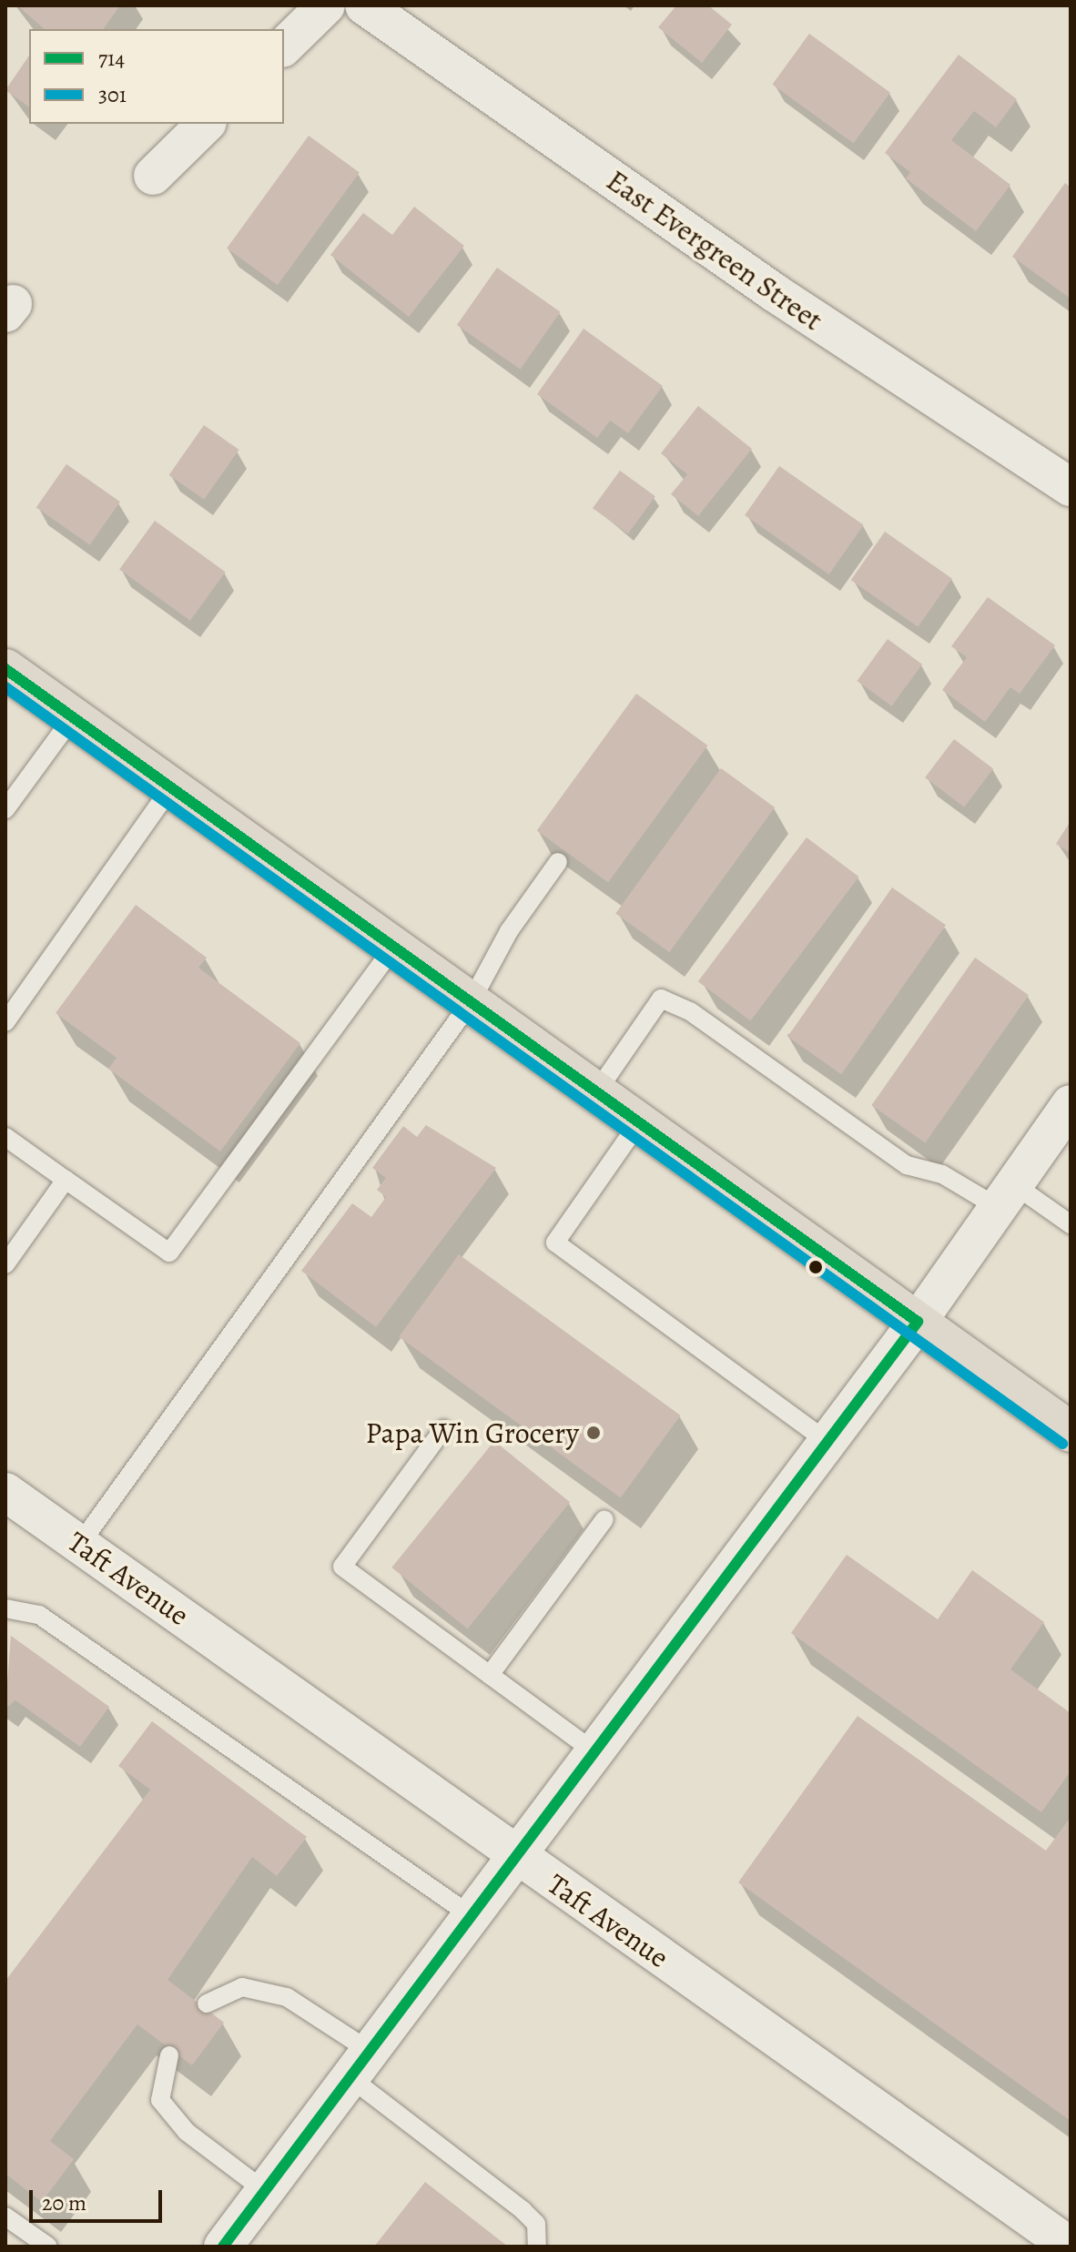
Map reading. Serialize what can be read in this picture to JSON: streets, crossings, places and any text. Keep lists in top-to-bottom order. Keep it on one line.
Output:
{"streets":{"street":["East Evergreen Street","Taft Avenue"]},"places":["Papa Win Grocery"],"lines":["transit line 714","transit line 301"],"legend":["714","301"],"scale_bar":"20 m"}
